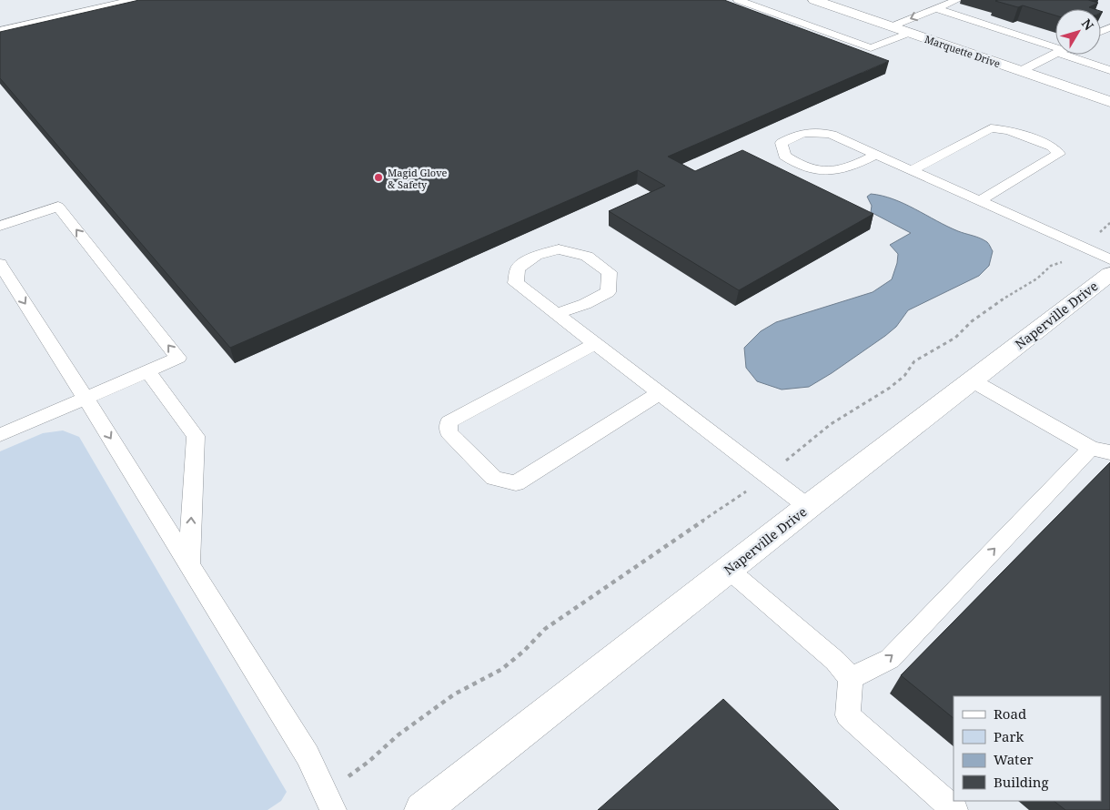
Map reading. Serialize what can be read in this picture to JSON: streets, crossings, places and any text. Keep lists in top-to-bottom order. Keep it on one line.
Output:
{"streets":{"street":["Marquette Drive","Naperville Drive"]},"places":["Magid Glove & Safety"],"legend":["Road","Park","Water","Building"],"north":"top right"}
